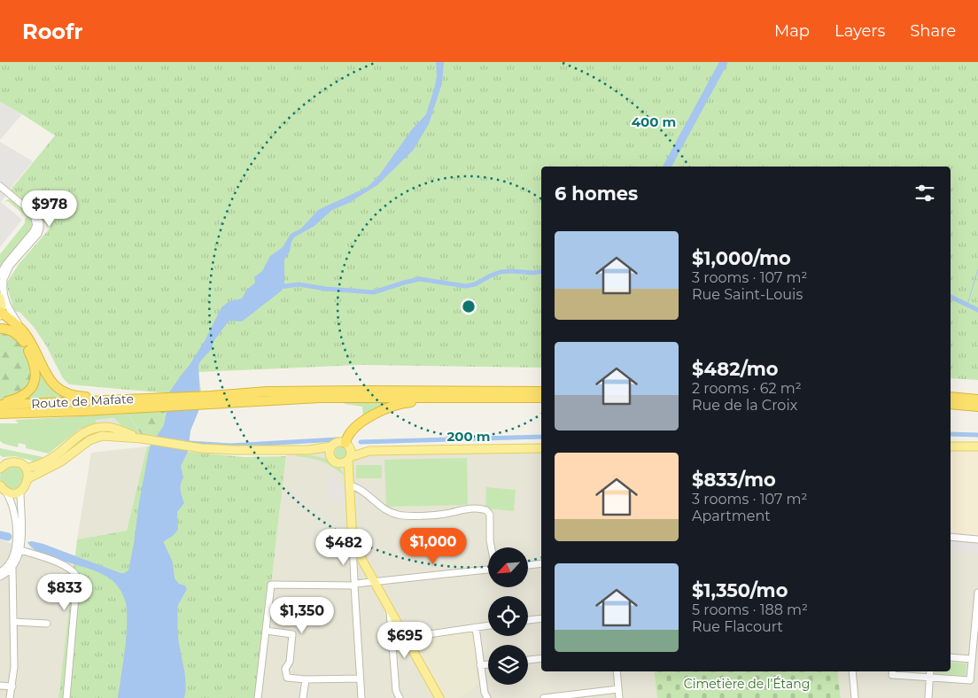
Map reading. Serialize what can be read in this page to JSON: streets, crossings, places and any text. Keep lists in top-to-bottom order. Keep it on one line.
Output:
{"streets":{"highway":["Route de Mafate"]},"parks":["Cimetière de l'Étang"],"north":"bottom left","page":{"header":"Roofr","nav":["Map","Layers","Share"],"heading":"6 homes","price":["$978","$1,000","$482","$833","$1,350","$695"],"list":[{"name":"$1,000/mo","note":"3 rooms · 107 m² · Rue Saint-Louis"},{"name":"$482/mo","note":"2 rooms · 62 m² · Rue de la Croix"},{"name":"$833/mo","note":"3 rooms · 107 m² · Apartment"},{"name":"$1,350/mo","note":"5 rooms · 188 m² · Rue Flacourt"}]},"rings":["400 m","200 m"]}
